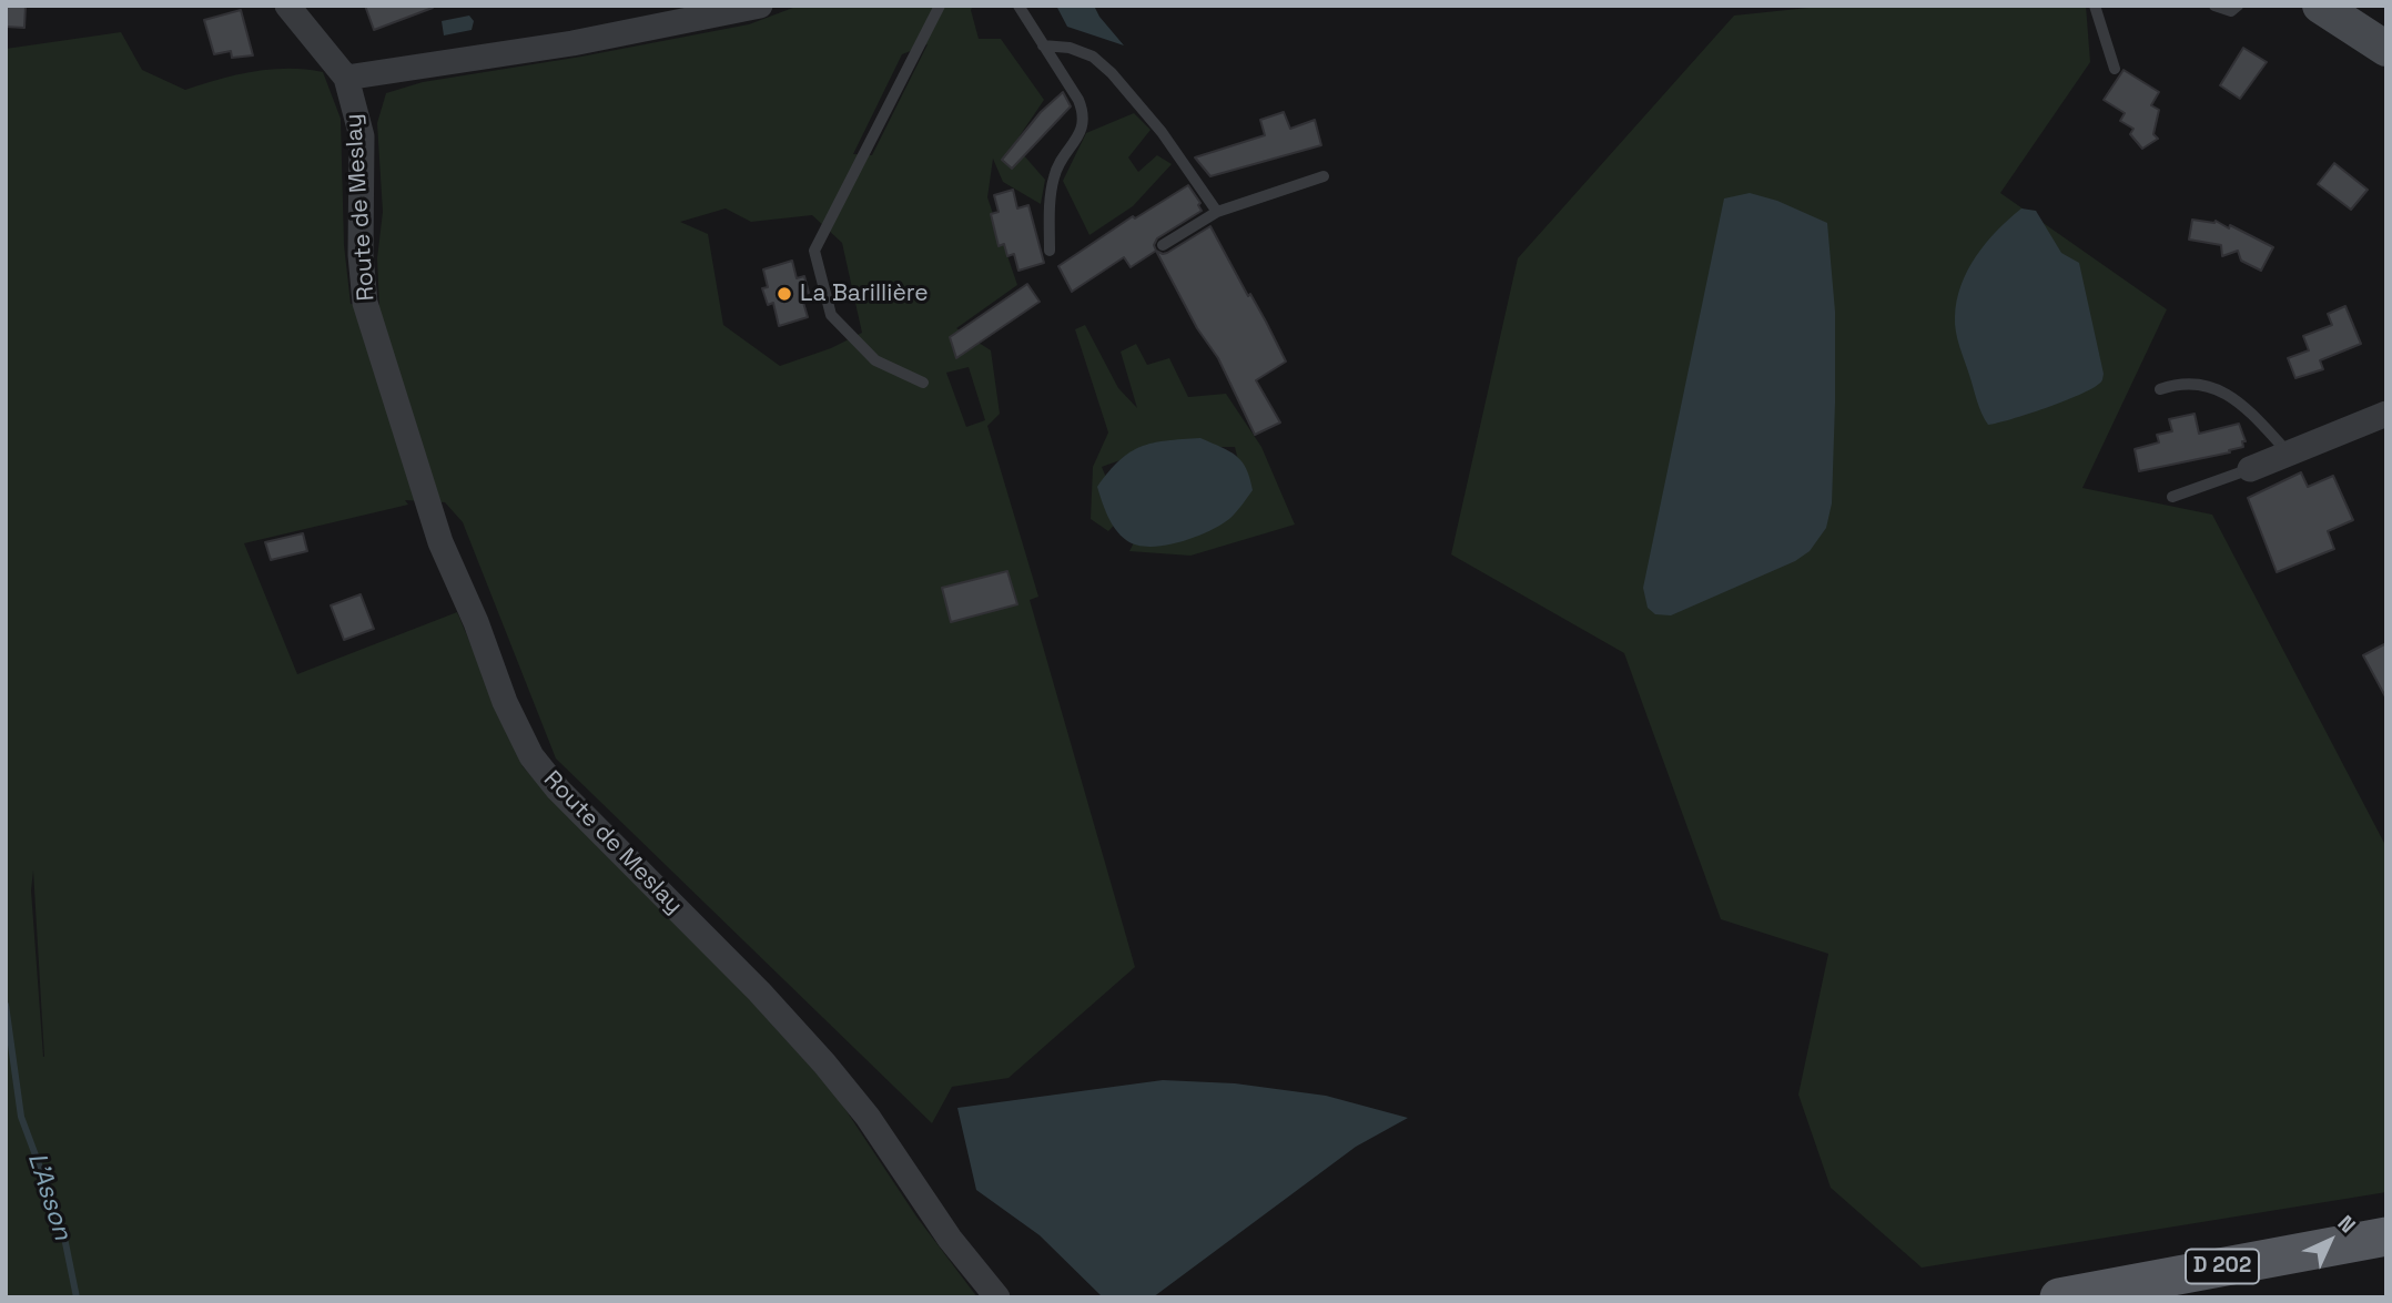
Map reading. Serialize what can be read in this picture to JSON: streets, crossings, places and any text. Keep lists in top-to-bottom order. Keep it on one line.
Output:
{"streets":{"main road":["D 202"],"street":["Route de Meslay"]},"water":["L'Asson"],"places":["La Barillière"],"north":"top right"}
